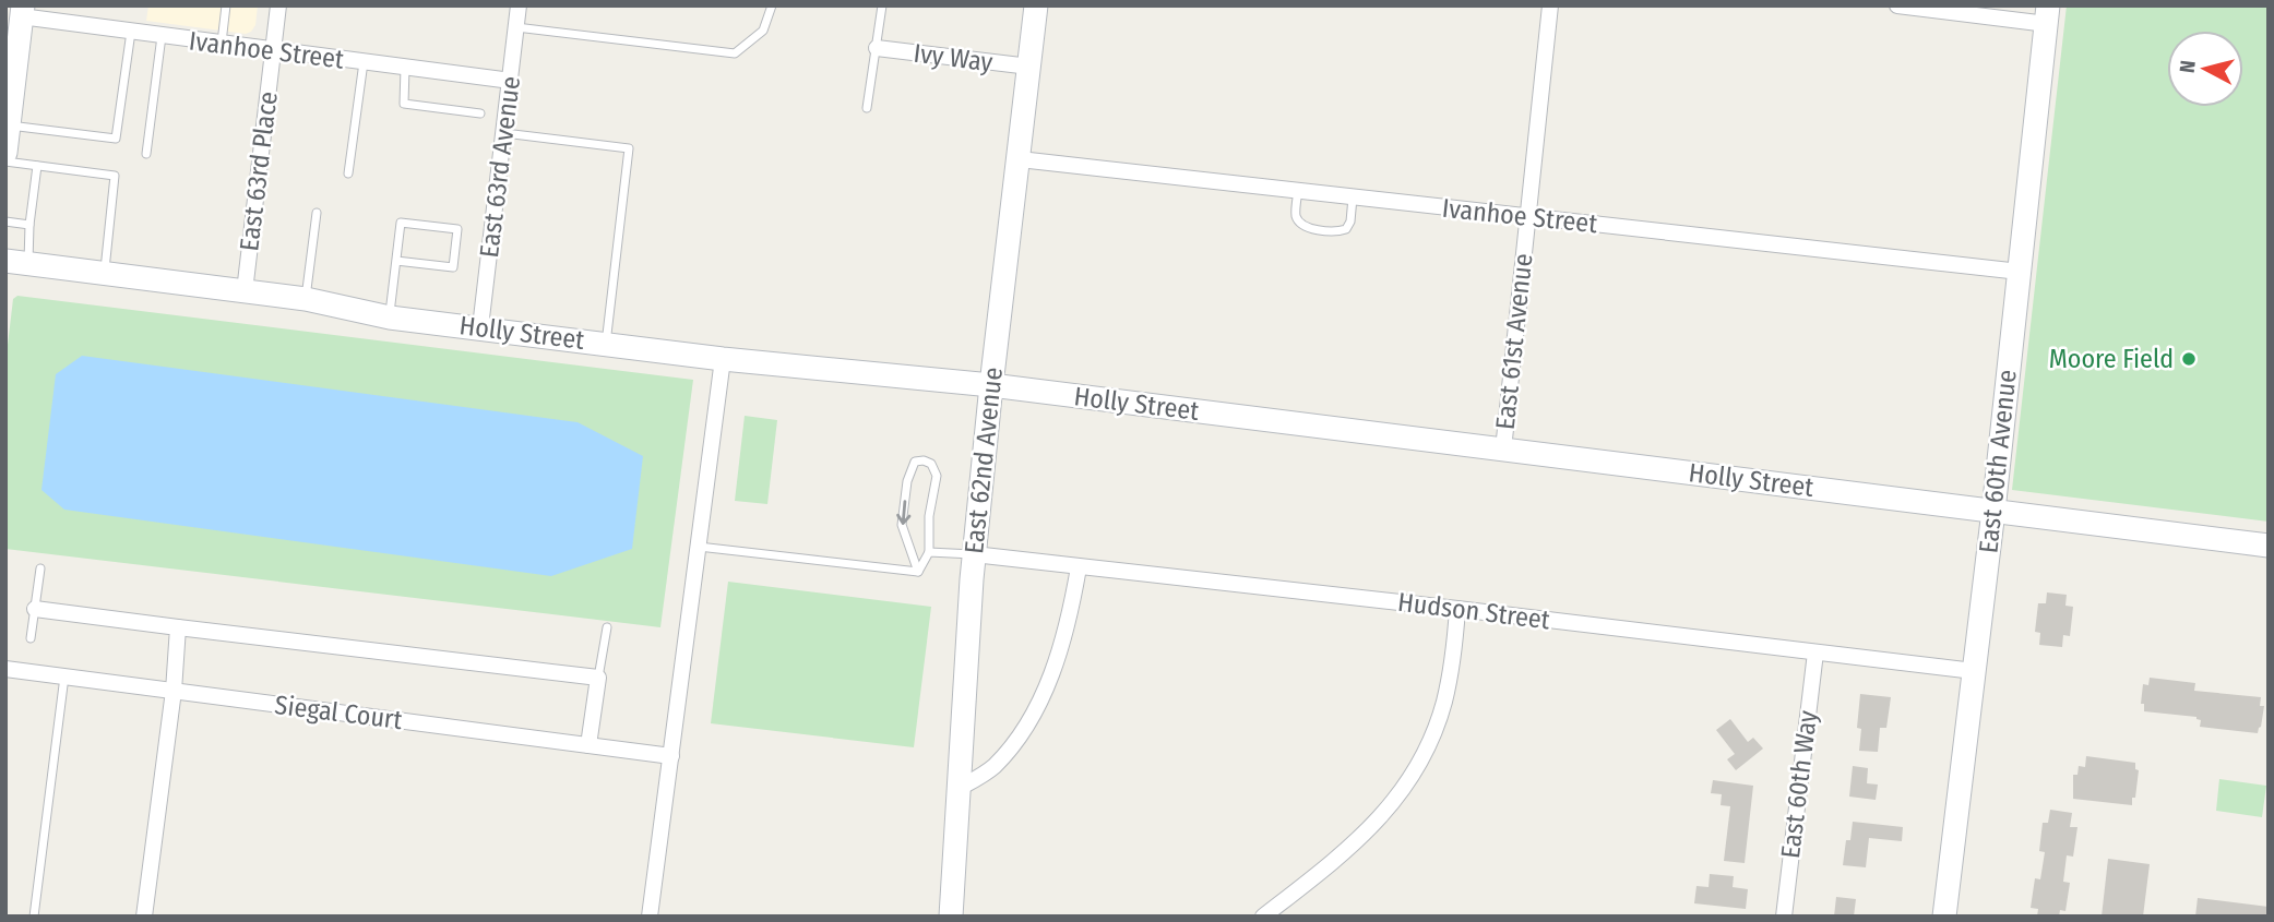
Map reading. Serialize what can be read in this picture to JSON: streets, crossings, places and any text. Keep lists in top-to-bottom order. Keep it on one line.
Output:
{"streets":{"street":["Ivanhoe Street","Ivy Way","East 63rd Avenue","East 63rd Place","Holly Street","East 61st Avenue","East 62nd Avenue","East 60th Avenue","Hudson Street","Siegal Court","East 60th Way"]},"crossings":[["Ivanhoe Street","East 63rd Avenue"],["Ivanhoe Street","East 63rd Place"],["Ivanhoe Street","East 61st Avenue"],["Ivanhoe Street","East 62nd Avenue"],["Ivanhoe Street","East 60th Avenue"],["Ivy Way","East 62nd Avenue"],["East 63rd Avenue","Holly Street"],["East 63rd Place","Holly Street"],["Holly Street","East 61st Avenue"],["Holly Street","East 62nd Avenue"],["Holly Street","East 60th Avenue"],["East 62nd Avenue","Hudson Street"],["East 60th Avenue","Hudson Street"],["Hudson Street","East 60th Way"]],"places":["Moore Field"],"north":"left"}
